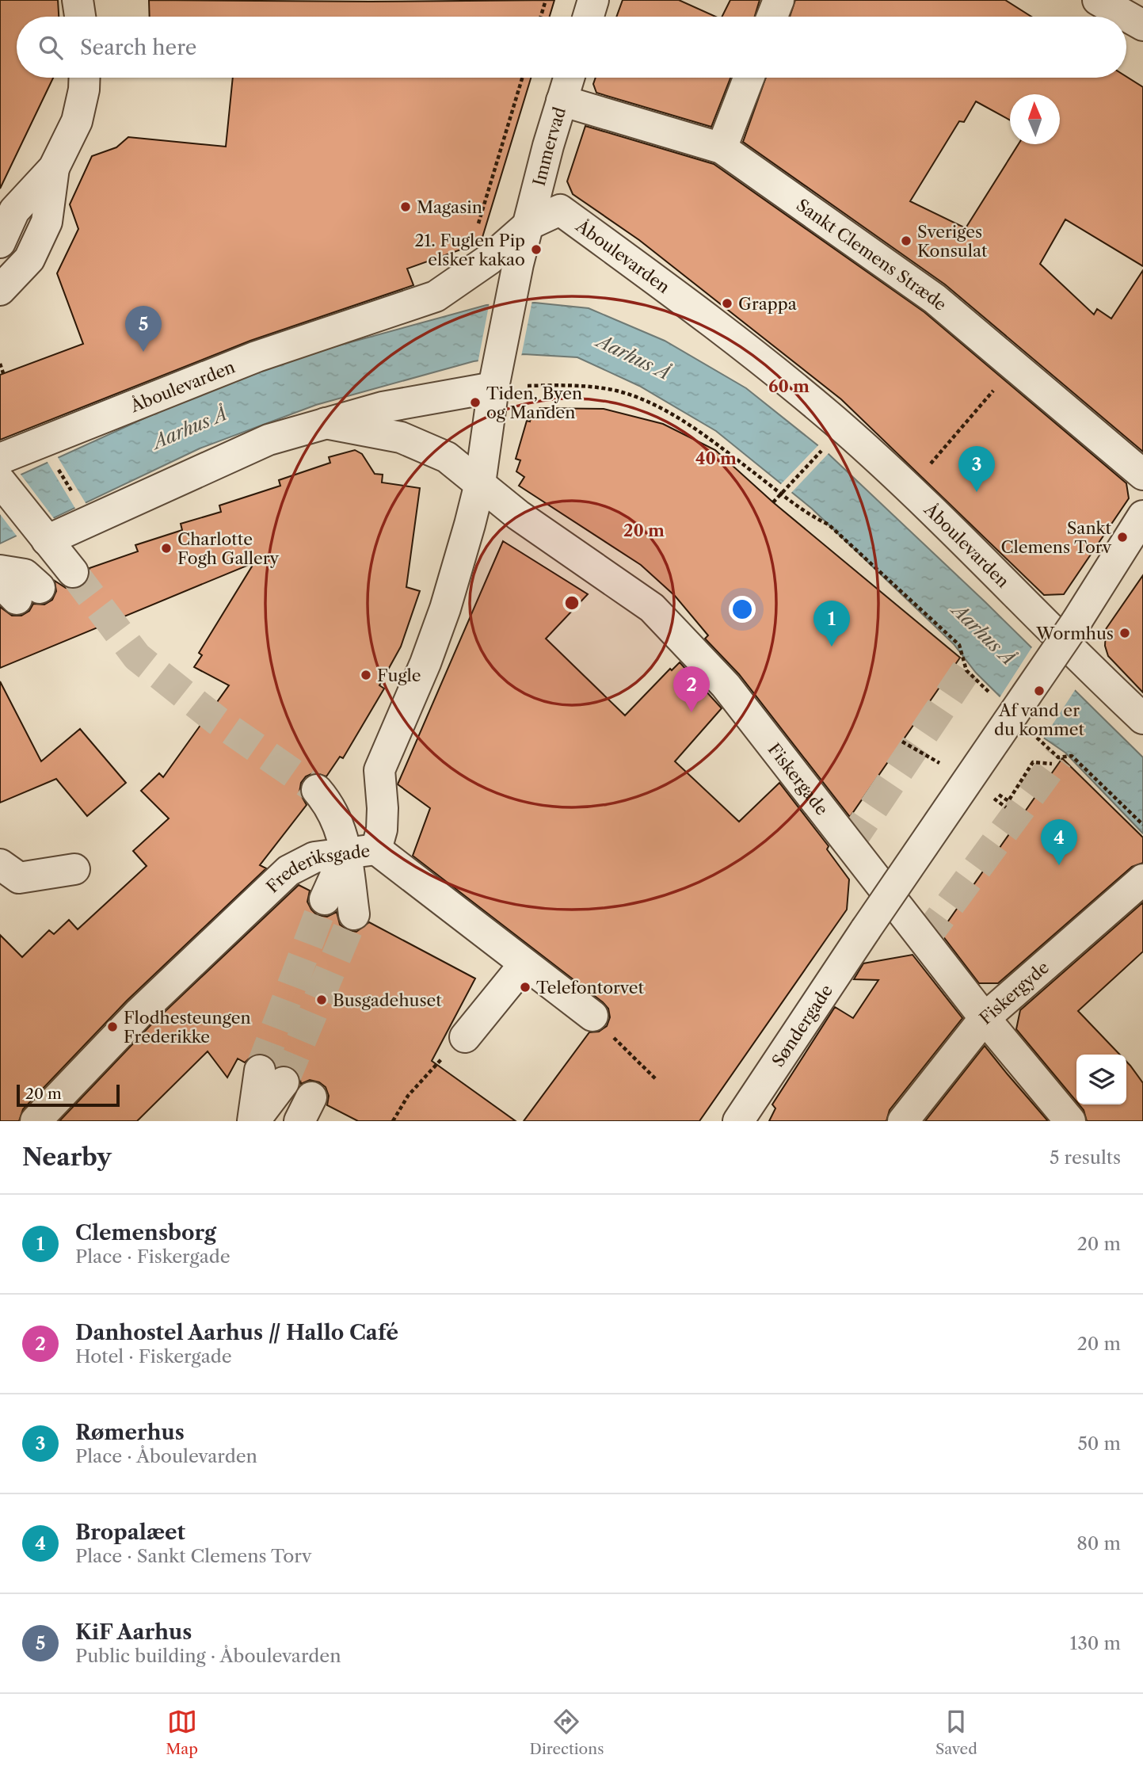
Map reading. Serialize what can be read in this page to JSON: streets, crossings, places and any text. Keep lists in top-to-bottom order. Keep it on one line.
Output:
{"streets":{"street":["Immervad","Sankt Clemens Stræde","Åboulevarden","Fiskergade","Frederiksgade","Fiskergyde","Søndergade"]},"crossings":[["Immervad","Sankt Clemens Stræde"],["Immervad","Åboulevarden"],["Immervad","Frederiksgade"],["Fiskergade","Frederiksgade"],["Fiskergade","Fiskergyde"]],"water":["Aarhus Å"],"places":["Magasin","Sveriges Konsulat","21. Fuglen Pip elsker kakao","Grappa","Tiden, Byen og Manden","Sankt Clemens Torv","Charlotte Fogh Gallery","Wormhus","Fugle","Af vand er du kommet","Telefontorvet","Busgadehuset","Flodhesteungen Frederikke"],"scale_bar":"20 m","north":"top","page":{"search":"Search here","pins":["5","3","1","2","4"],"scale":"20 m","heading":["Nearby","5 results"],"list":[{"mark":"1","name":"Clemensborg","note":"Place · Fiskergade","value":"20 m"},{"mark":"2","name":"Danhostel Aarhus // Hallo Café","note":"Hotel · Fiskergade","value":"20 m"},{"mark":"3","name":"Rømerhus","note":"Place · Åboulevarden","value":"50 m"},{"mark":"4","name":"Bropalæet","note":"Place · Sankt Clemens Torv","value":"80 m"},{"mark":"5","name":"KiF Aarhus","note":"Public building · Åboulevarden","value":"130 m"}],"nav":["Map","Directions","Saved"]},"rings":["60 m","40 m","20 m"]}
